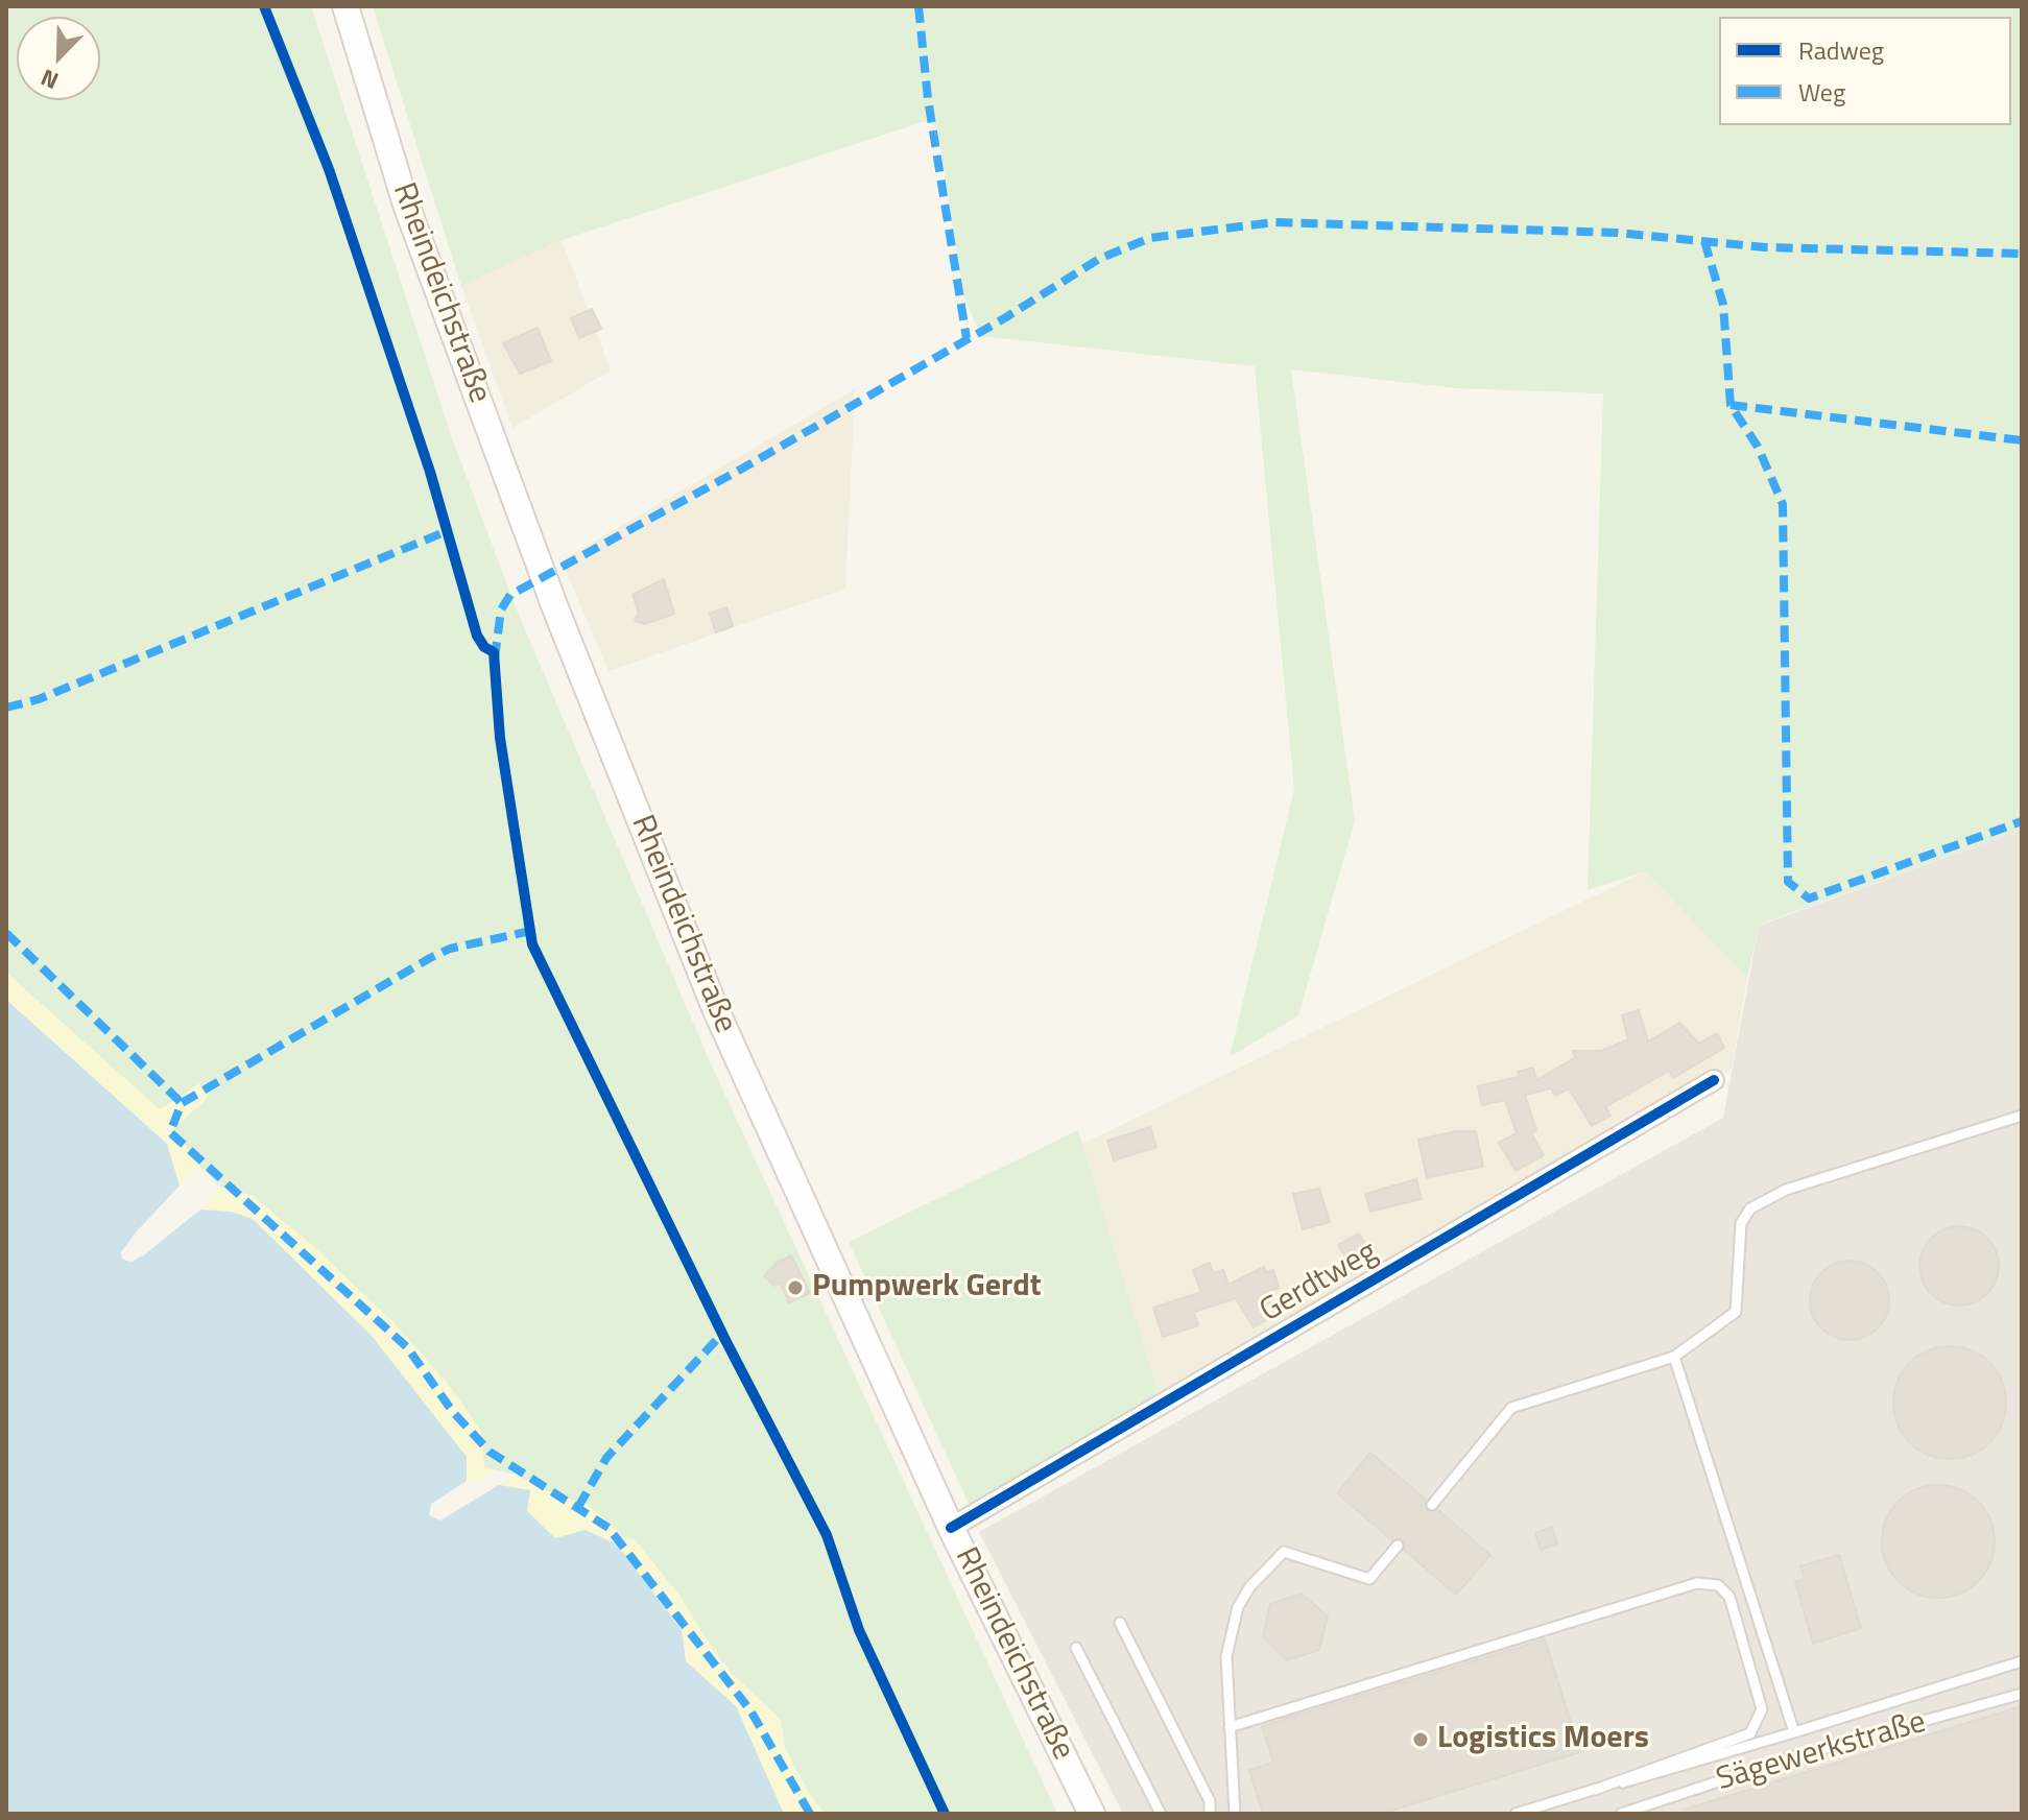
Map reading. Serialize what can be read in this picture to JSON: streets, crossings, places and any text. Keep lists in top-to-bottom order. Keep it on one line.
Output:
{"streets":{"main road":["Rheindeichstraße"],"street":["Gerdtweg"],"lane":["Sägewerkstraße"]},"crossings":[["Rheindeichstraße","Gerdtweg"]],"places":["Pumpwerk Gerdt","Logistics Moers"],"legend":["Radweg","Weg"],"north":"bottom left"}
